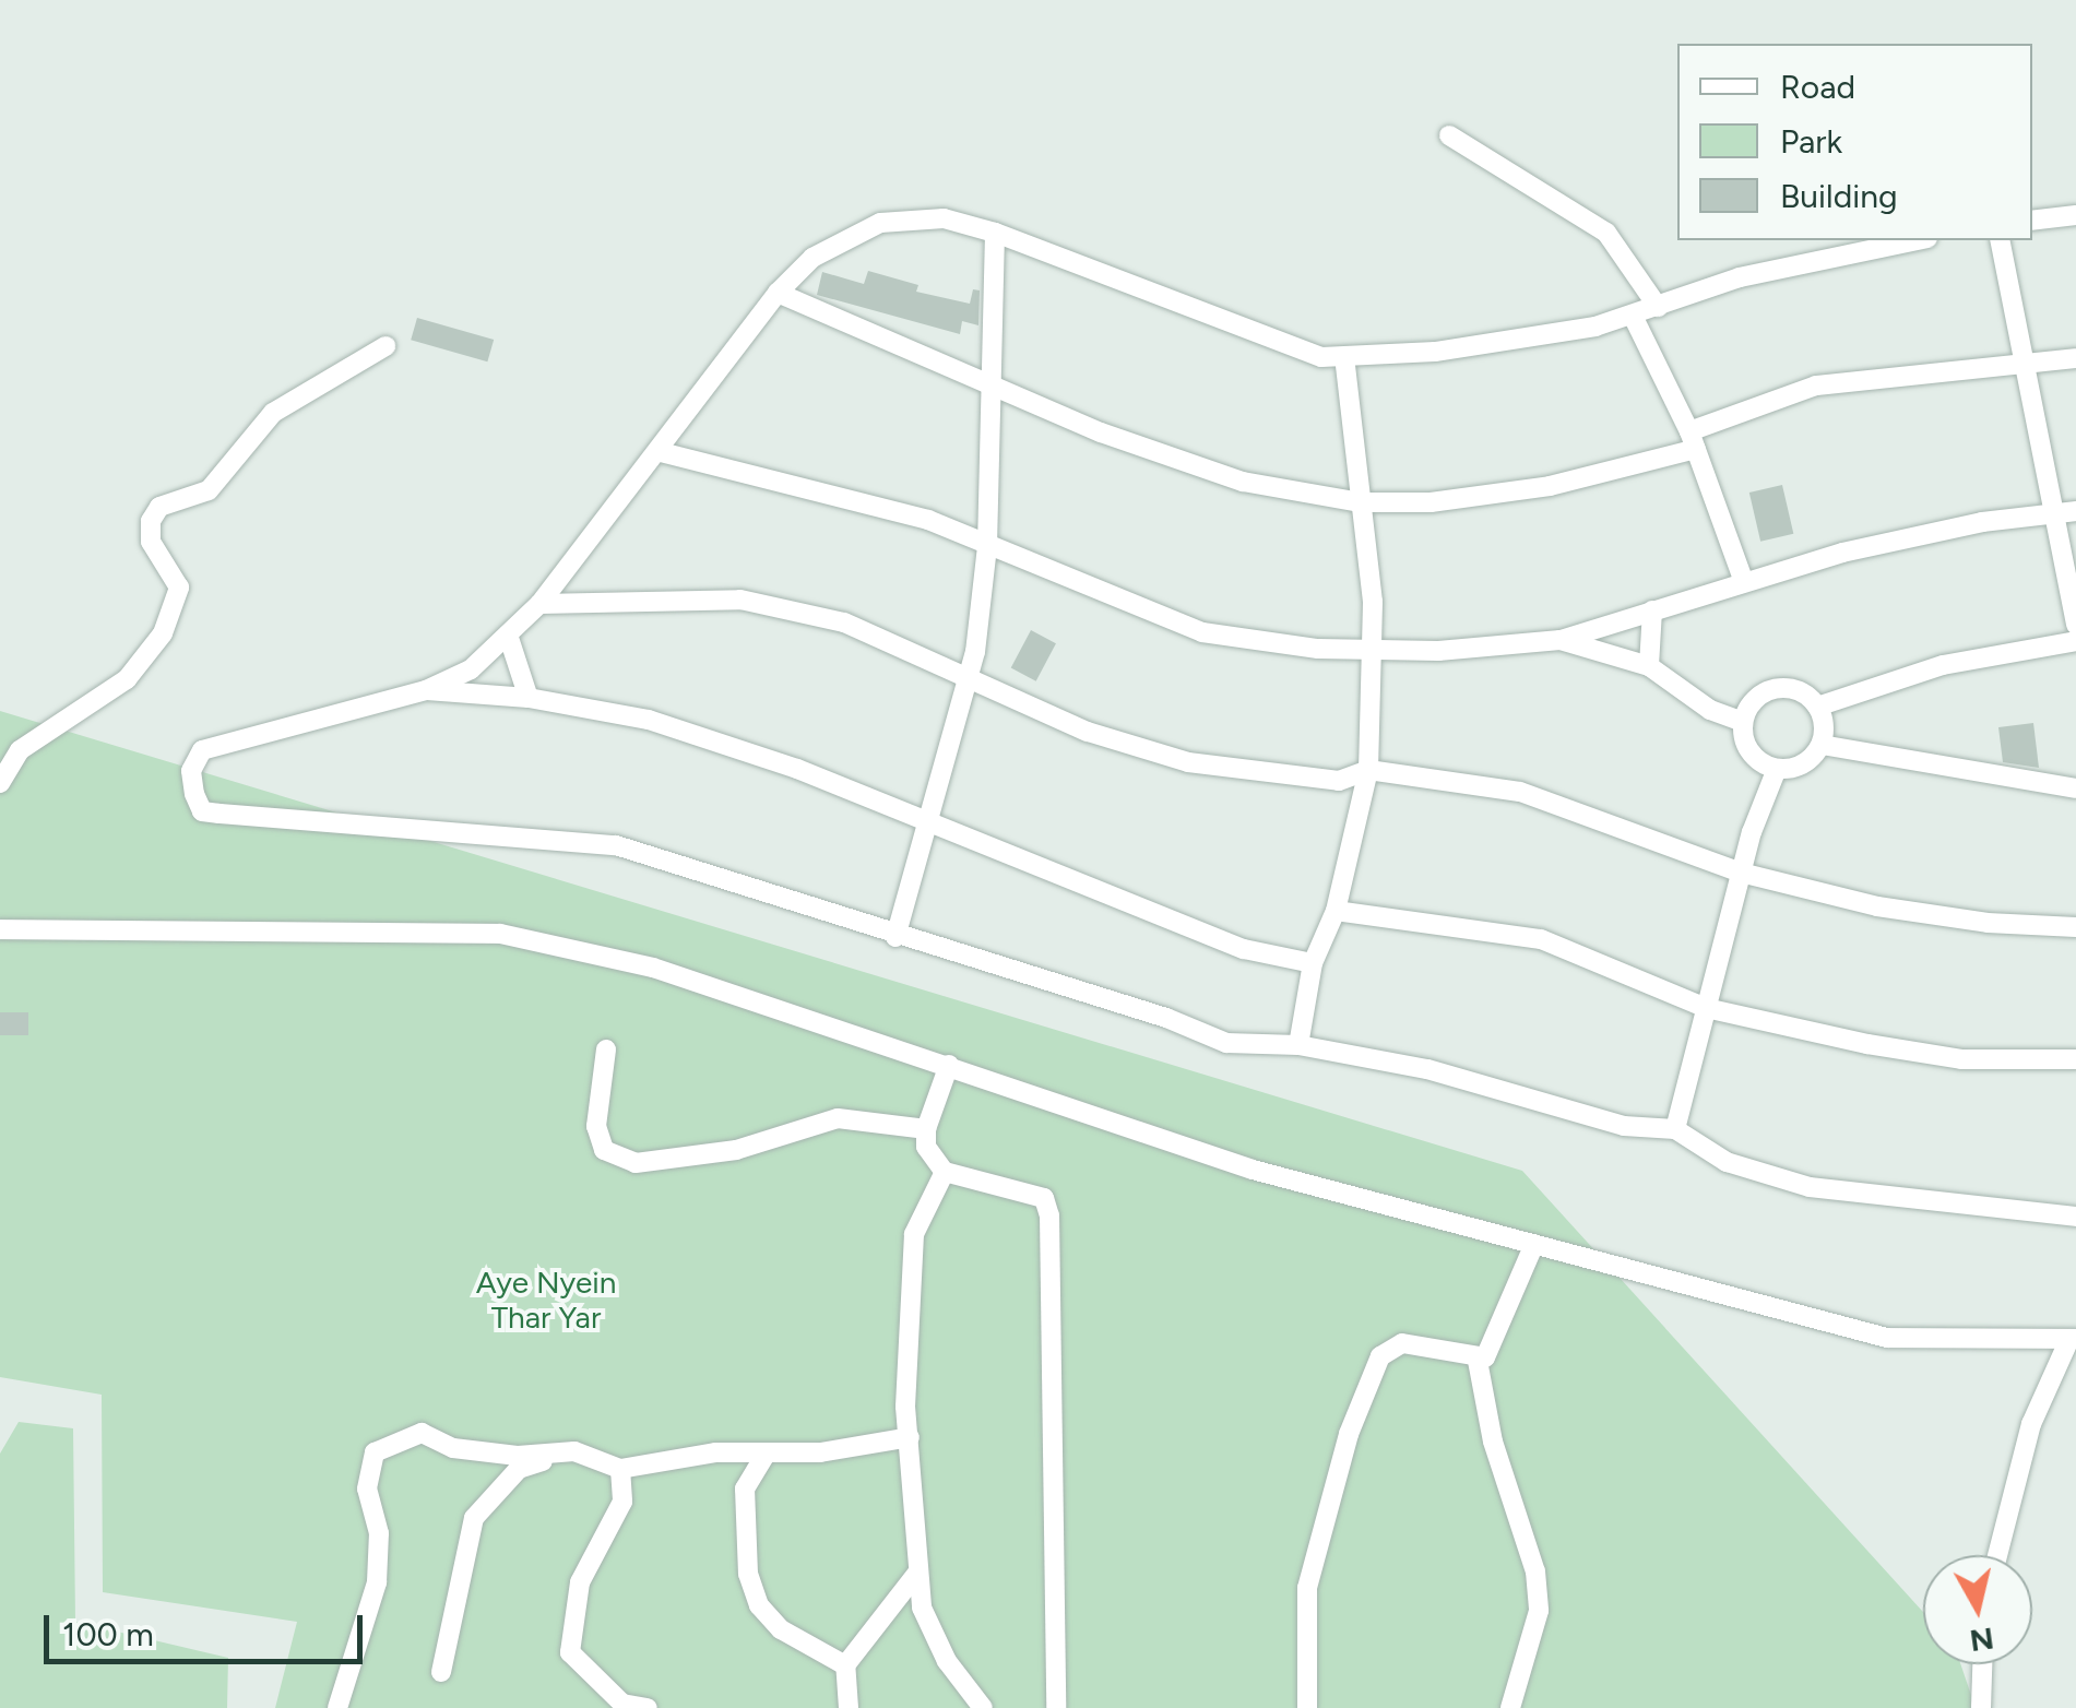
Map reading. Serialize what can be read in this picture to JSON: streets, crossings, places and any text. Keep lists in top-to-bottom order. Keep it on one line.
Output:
{"parks":["Aye Nyein Thar Yar"],"legend":["Road","Park","Building"],"scale_bar":"100 m","north":"bottom"}
